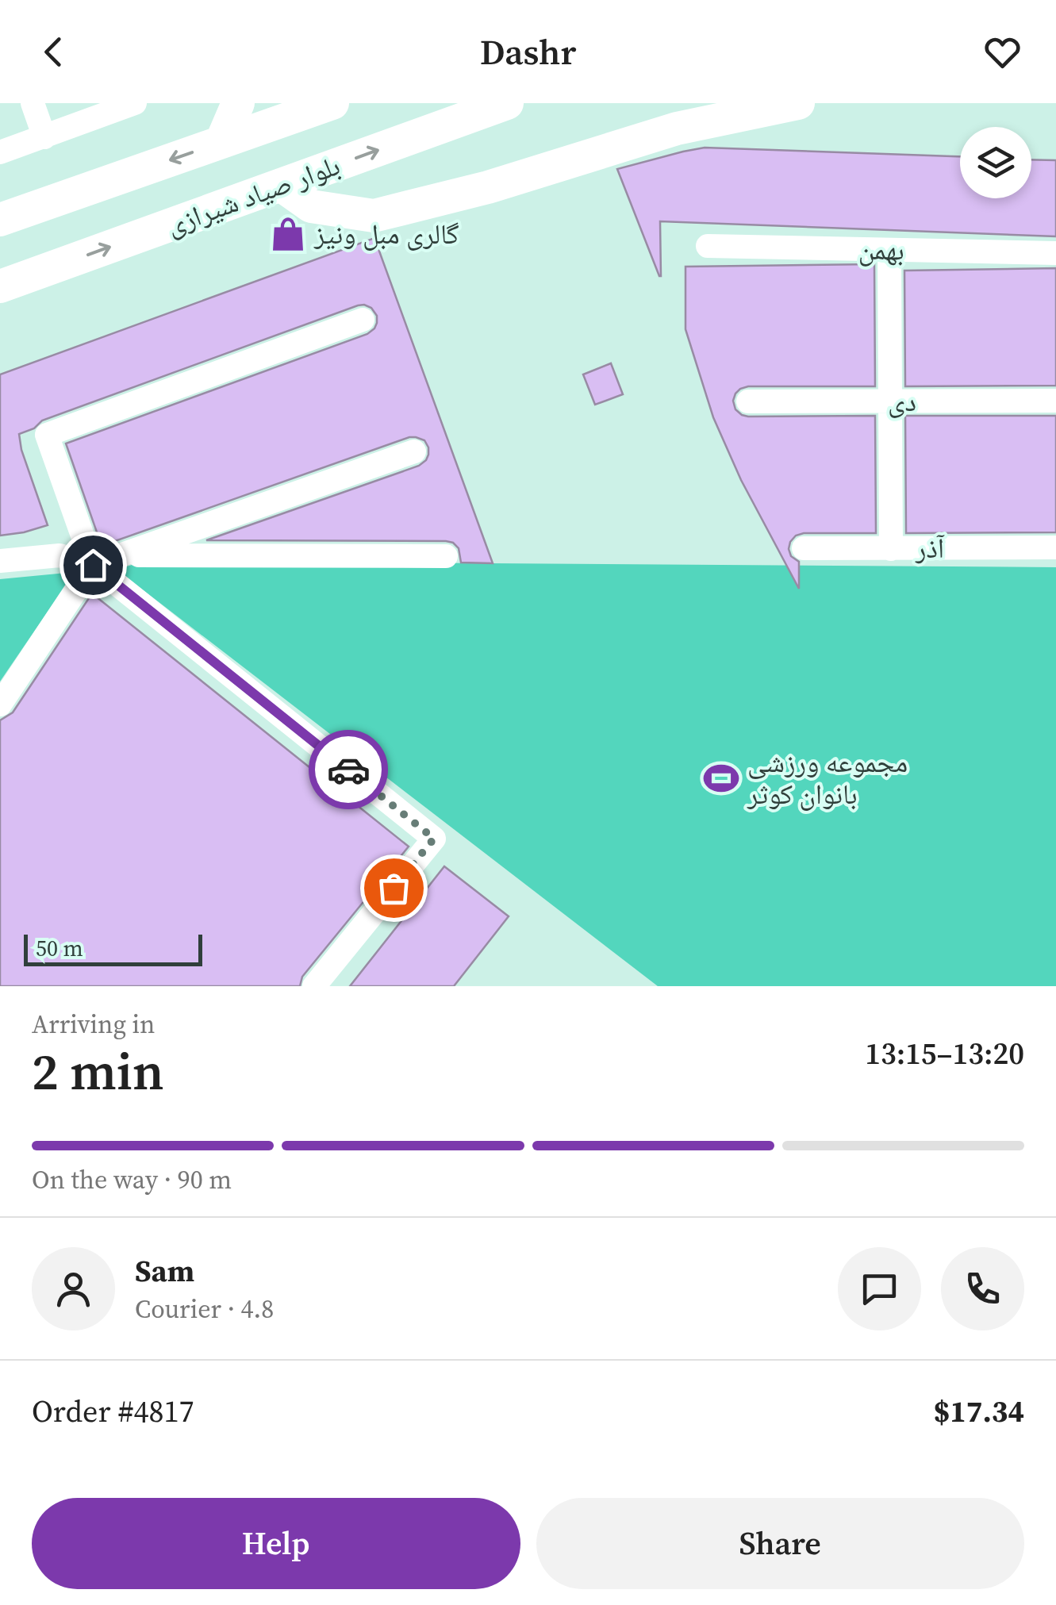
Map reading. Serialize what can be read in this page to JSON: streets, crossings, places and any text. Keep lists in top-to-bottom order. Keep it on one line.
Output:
{"streets":{"main road":["بلوار صیاد شیرازی"],"street":["بهمن","دی","آذر"]},"places":{"shop":["گالری مبل ونیز"],"sports":["مجموعه ورزشی بانوان کوثر"]},"scale_bar":"50 m","page":{"header":"Dashr","scale":"50 m","heading":["2 min","Arriving in","13:15–13:20"],"panel":["Sam","Courier · 4.8","Order #4817","$17.34"],"bar":"On the way · 90 m","buttons":["Help","Share"]}}
